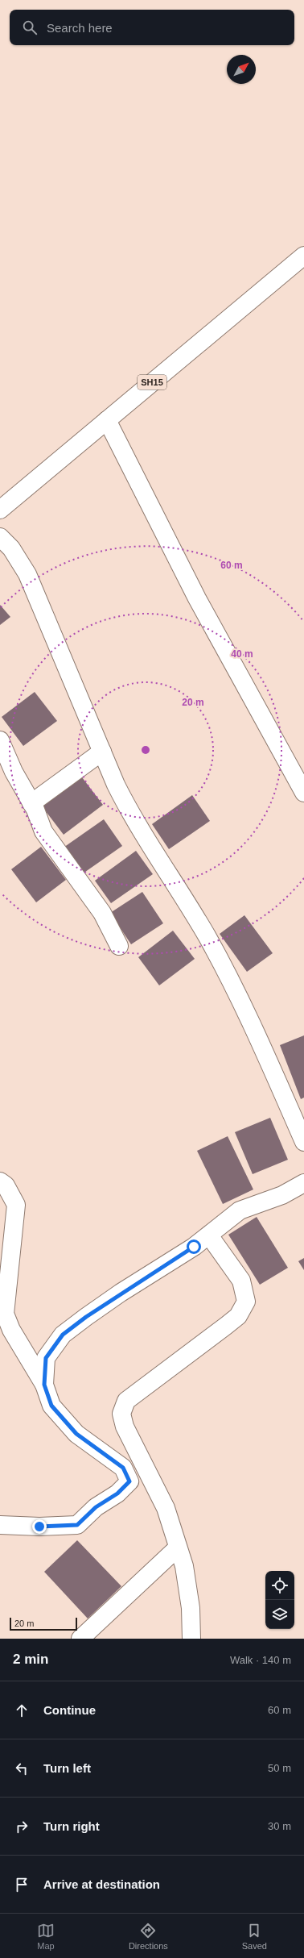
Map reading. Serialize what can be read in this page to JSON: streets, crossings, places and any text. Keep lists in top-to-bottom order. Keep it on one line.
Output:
{"streets":{"street":["SH15"]},"scale_bar":"20 m","north":"top right","page":{"search":"Search here","scale":"20 m","heading":["2 min","Walk · 140 m"],"list":[["Continue","60 m"],["Turn left","50 m"],["Turn right","30 m"],"Arrive at destination"],"nav":["Map","Directions","Saved"]},"rings":["60 m","40 m","20 m"]}
